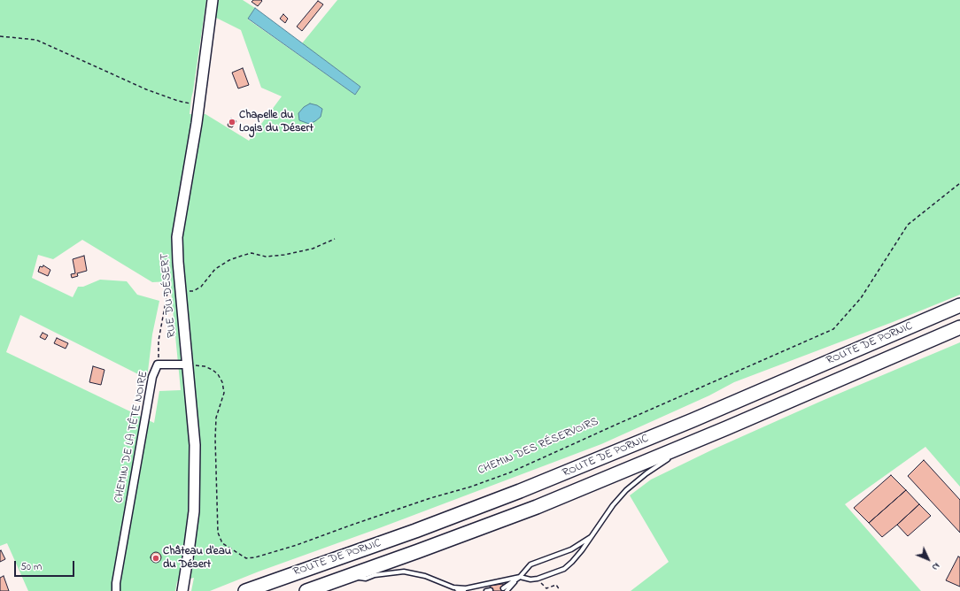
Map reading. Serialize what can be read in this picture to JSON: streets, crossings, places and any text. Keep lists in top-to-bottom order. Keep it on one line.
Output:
{"streets":{"highway":["ROUTE DE PORNIC"],"street":["RUE DU DÉSERT","CHEMIN DE LA TÊTE NOIRE"],"path":["CHEMIN DES RÉSERVOIRS"]},"crossings":[["RUE DU DÉSERT","CHEMIN DES RÉSERVOIRS"]],"places":["Chapelle du Logis du Désert","Château d'eau du Désert"],"scale_bar":"50 m","north":"bottom right"}
